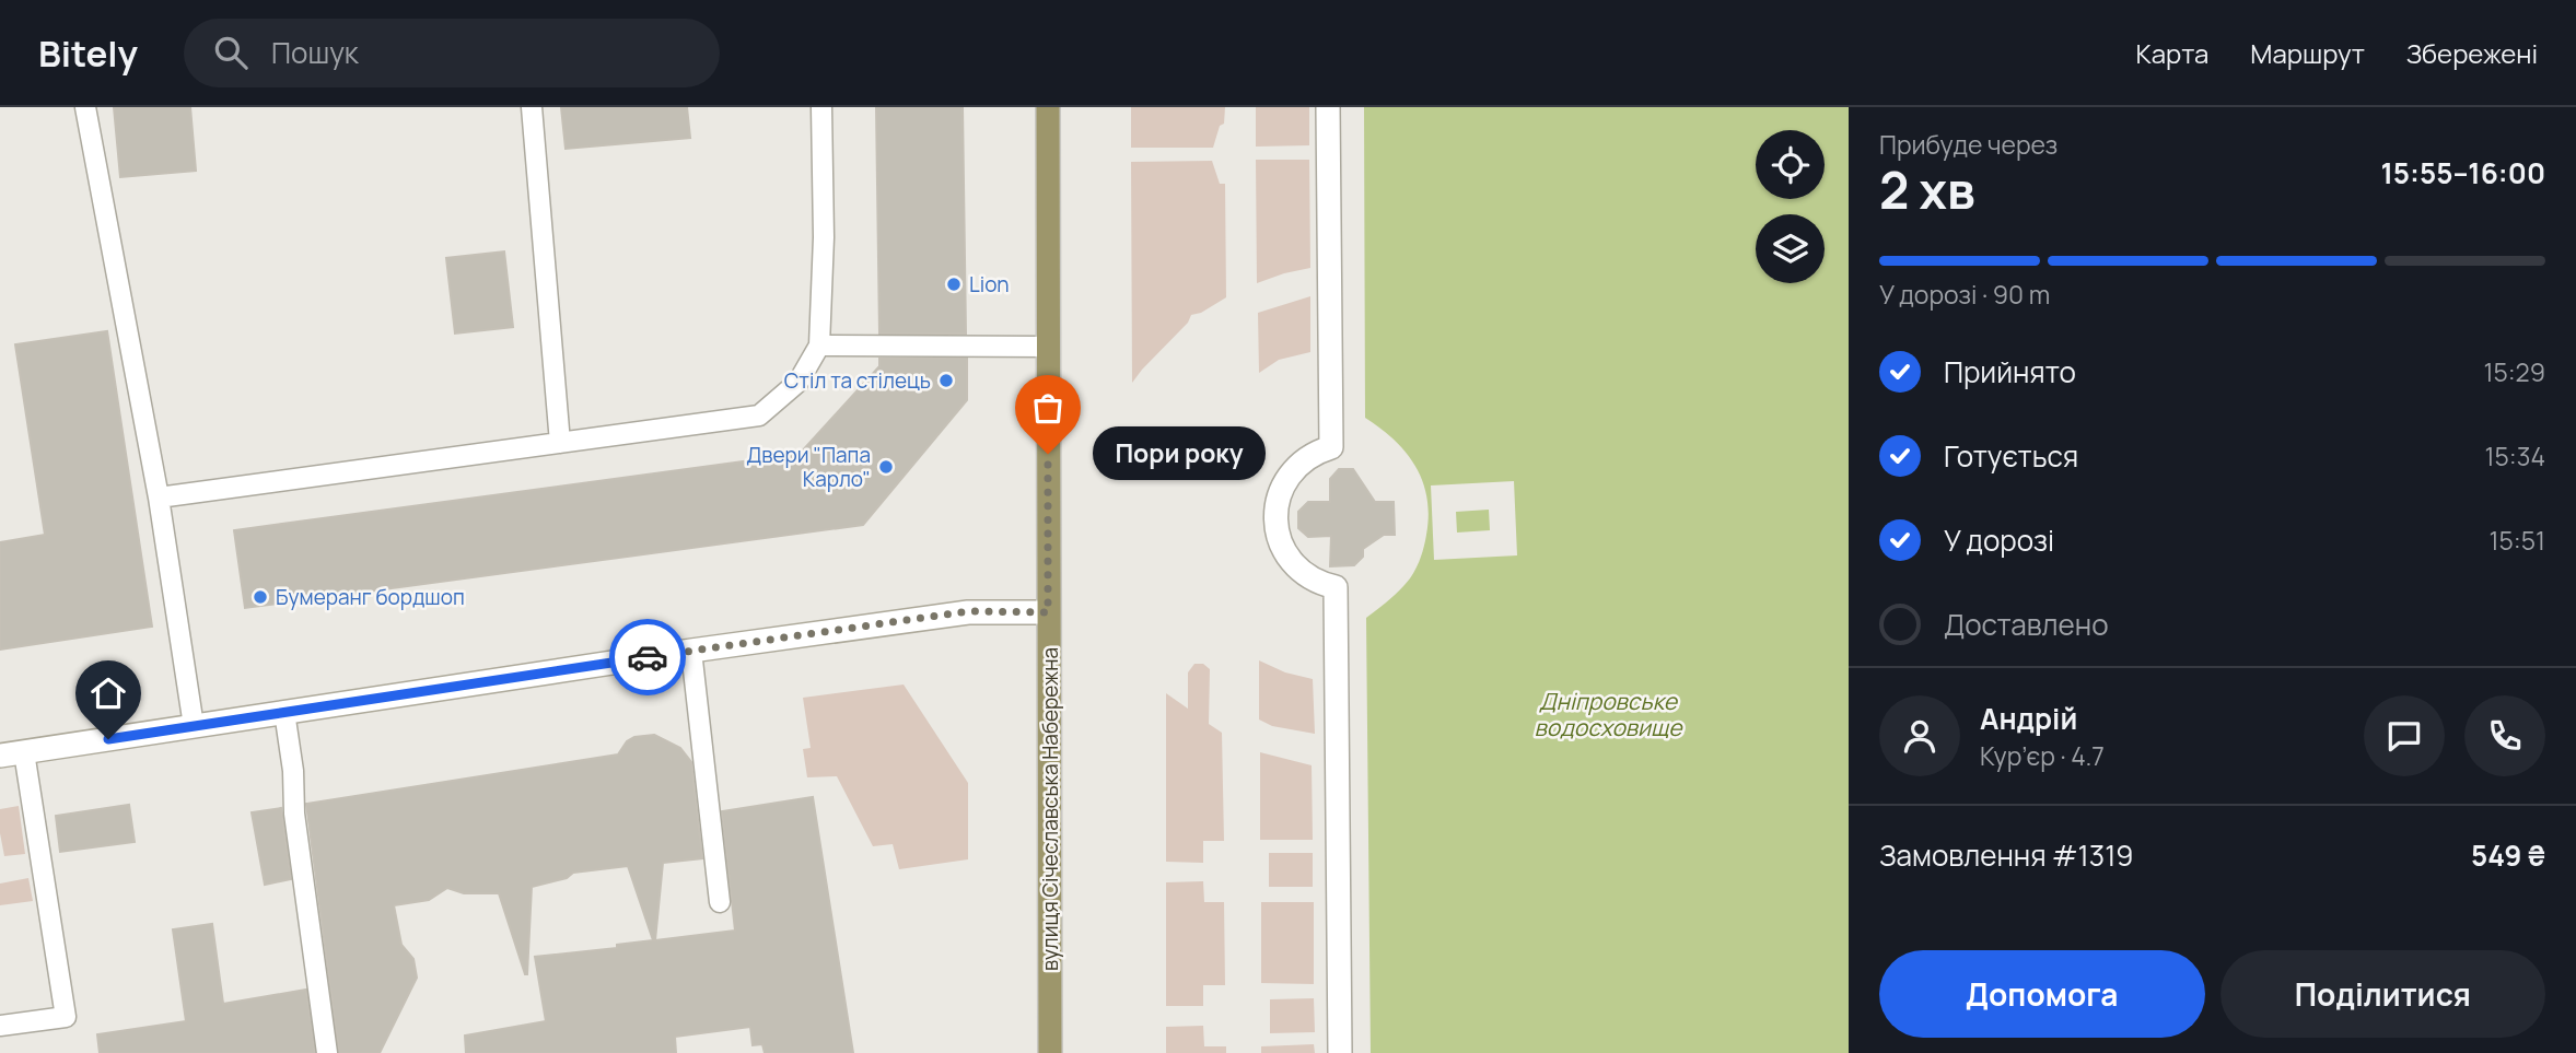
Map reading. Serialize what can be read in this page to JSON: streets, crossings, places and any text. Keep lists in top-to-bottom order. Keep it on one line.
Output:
{"streets":{"main road":["вулиця Січеславська Набережна"]},"water":["Дніпровське водосховище"],"places":["Lion","Стіл та стілець","Пори року","Двери \"Папа Карло\"","Бумеранг бордшоп"],"page":{"header":"Bitely","search":"Пошук","nav":["Карта","Маршрут","Збережені"],"heading":["2 хв","Прибуде через","15:55–16:00"],"panel":["Андрій","Кур’єр · 4.7","Замовлення #1319","549 ₴"],"bar":"У дорозі · 90 m","list":[["Прийнято","15:29"],["Готується","15:34"],["У дорозі","15:51"],"Доставлено"],"bubble":"Пори року","buttons":["Допомога","Поділитися"]}}
